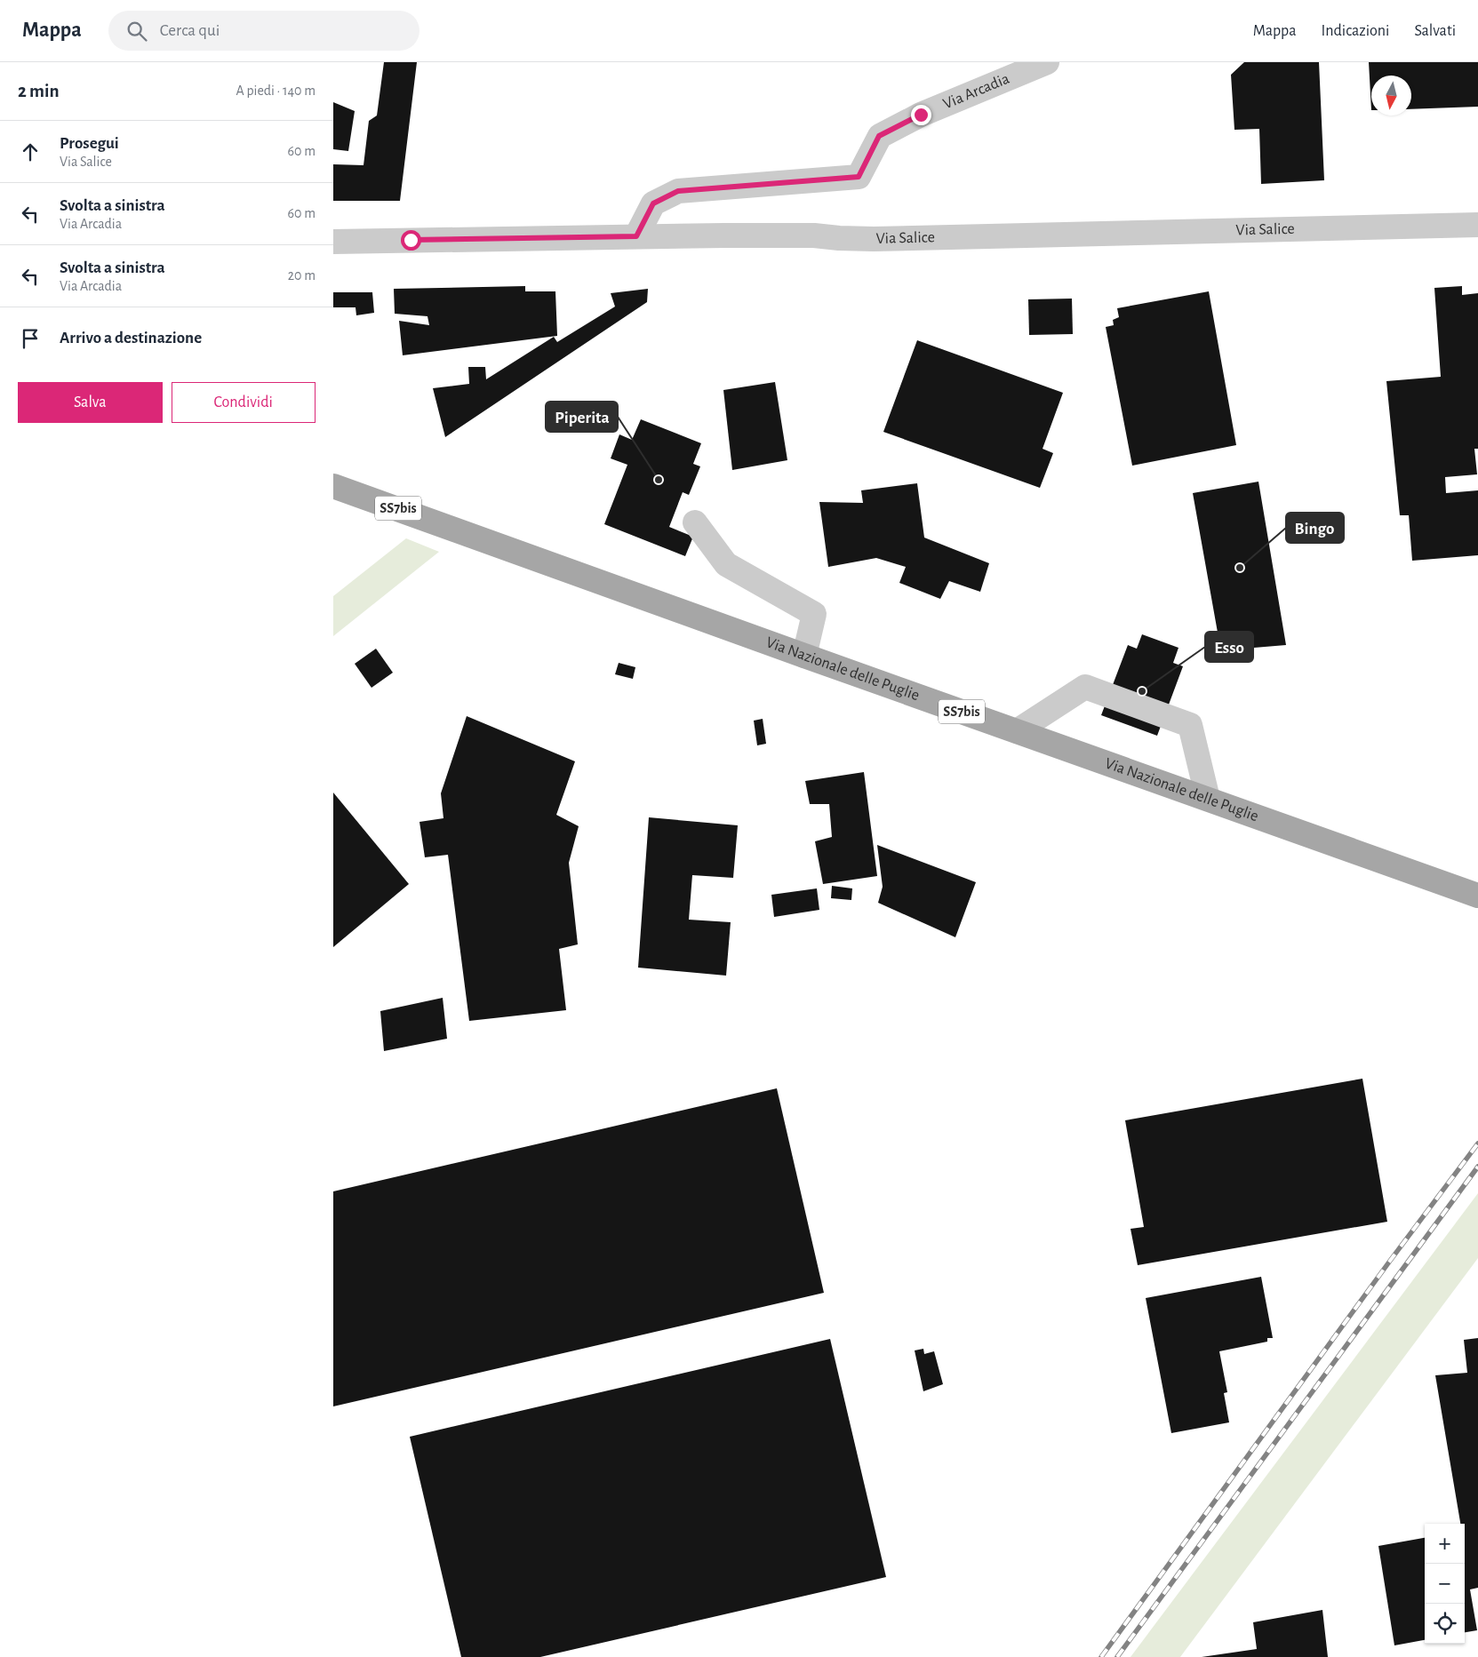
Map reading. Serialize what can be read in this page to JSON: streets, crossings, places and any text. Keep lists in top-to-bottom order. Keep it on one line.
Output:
{"streets":{"main road":["SS7bis","Via Nazionale delle Puglie"],"street":["Via Arcadia","Via Salice"]},"crossings":[["Via Arcadia","Via Salice"]],"places":["Piperita","Bingo","Esso"],"north":"bottom","page":{"header":"Mappa","search":"Cerca qui","nav":["Mappa","Indicazioni","Salvati"],"heading":["2 min","A piedi · 140 m"],"list":[["Prosegui","Via Salice","60 m"],["Svolta a sinistra","Via Arcadia","60 m"],["Svolta a sinistra","Via Arcadia","20 m"],"Arrivo a destinazione"],"buttons":["Salva","Condividi"],"map_buttons":["+","−"]}}
